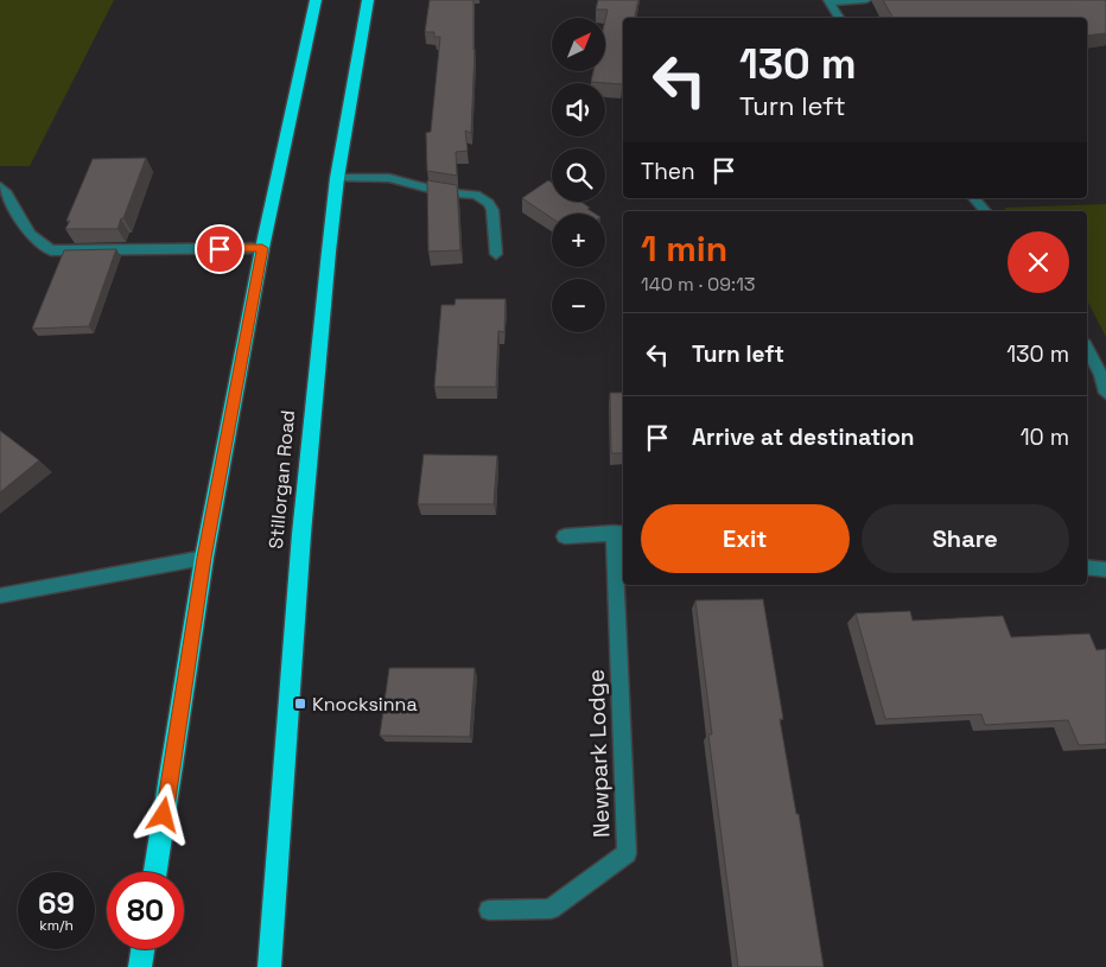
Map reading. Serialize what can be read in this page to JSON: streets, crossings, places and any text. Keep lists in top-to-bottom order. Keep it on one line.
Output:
{"streets":{"highway":["Stillorgan Road"],"street":["Newpark Lodge"]},"places":{"transit":["Knocksinna"]},"north":"top right","page":{"map_buttons":["+","−"],"turn":["130 m","Turn left"],"then":"Then","heading":["1 min","140 m · 09:13"],"list":[{"name":"Turn left","value":"130 m"},{"name":"Arrive at destination","value":"10 m"}],"buttons":["Exit","Share"],"speed":"69 km/h","limit":"80"}}
